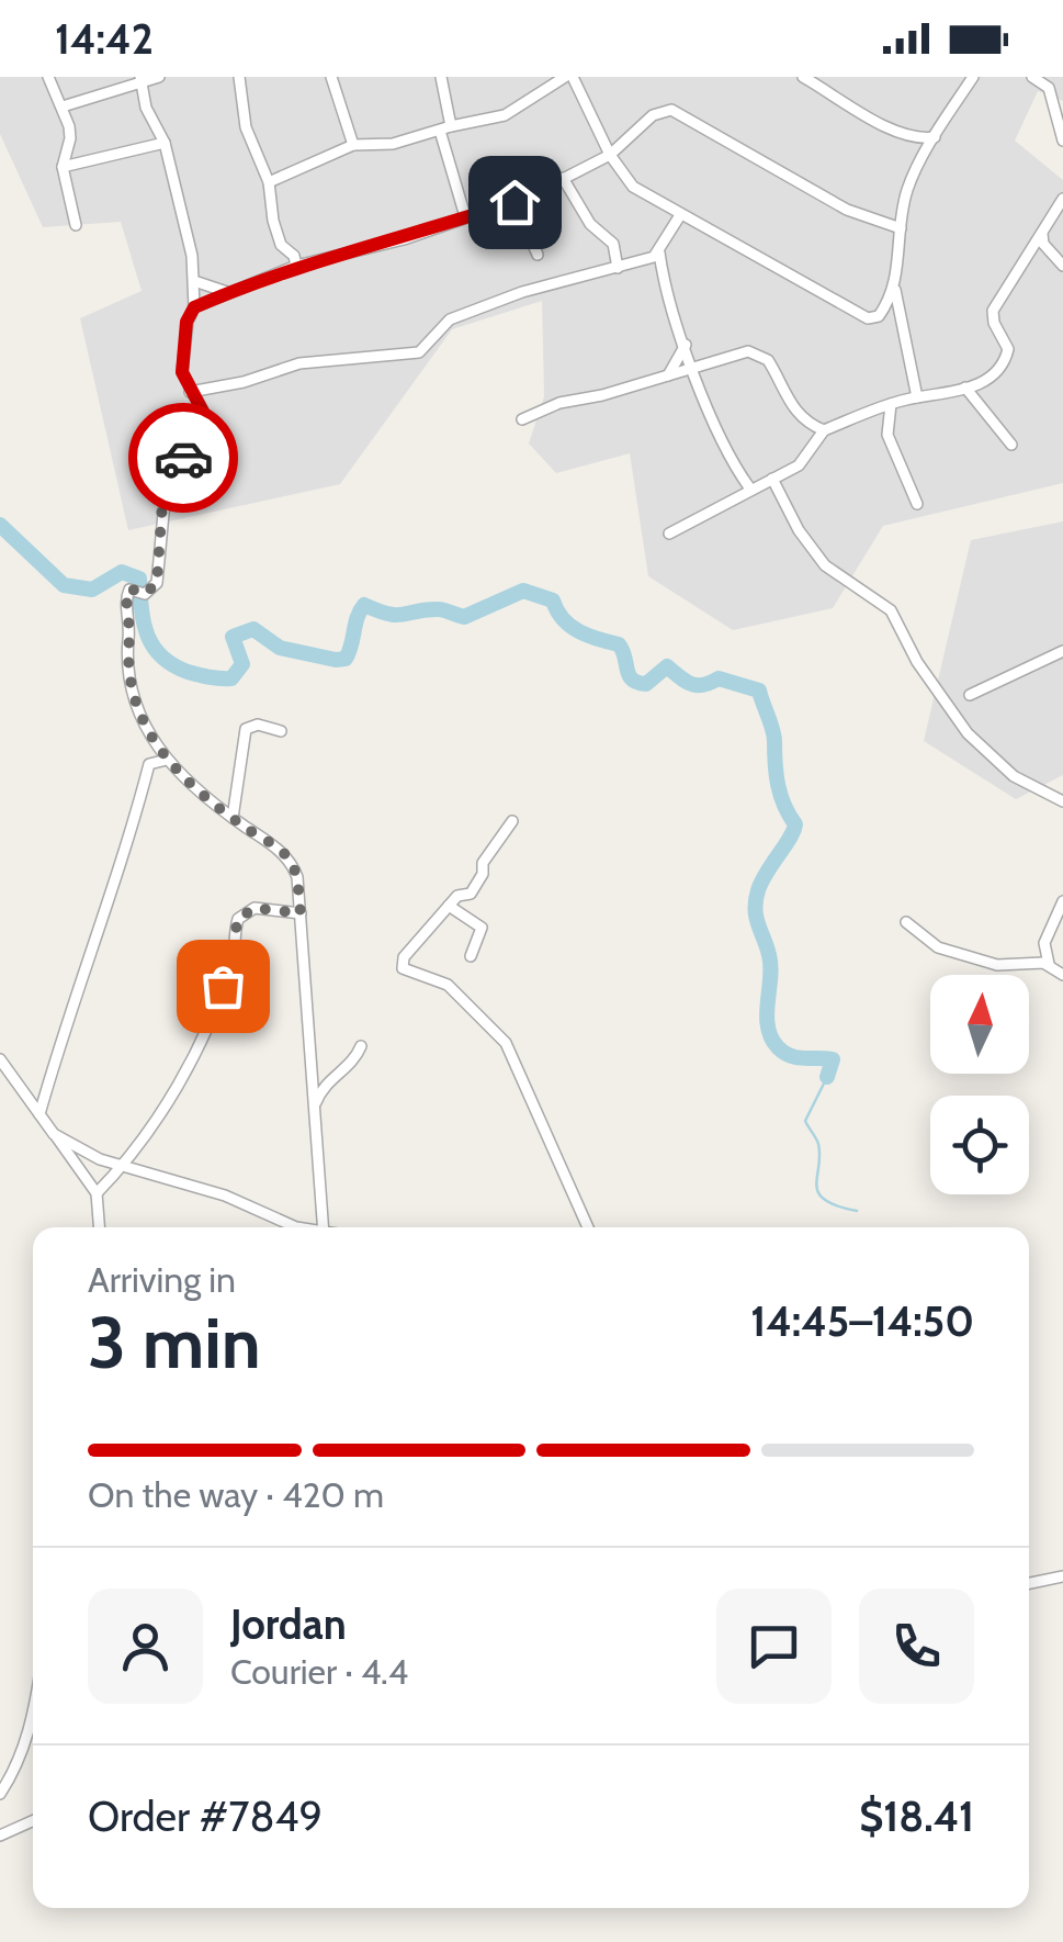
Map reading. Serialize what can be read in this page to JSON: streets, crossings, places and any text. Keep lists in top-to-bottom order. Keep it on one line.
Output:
{"north":"top","page":{"status":"14:42","heading":["3 min","Arriving in","14:45–14:50"],"panel":["Jordan","Courier · 4.4","Order #7849","$18.41"],"bar":"On the way · 420 m"}}
